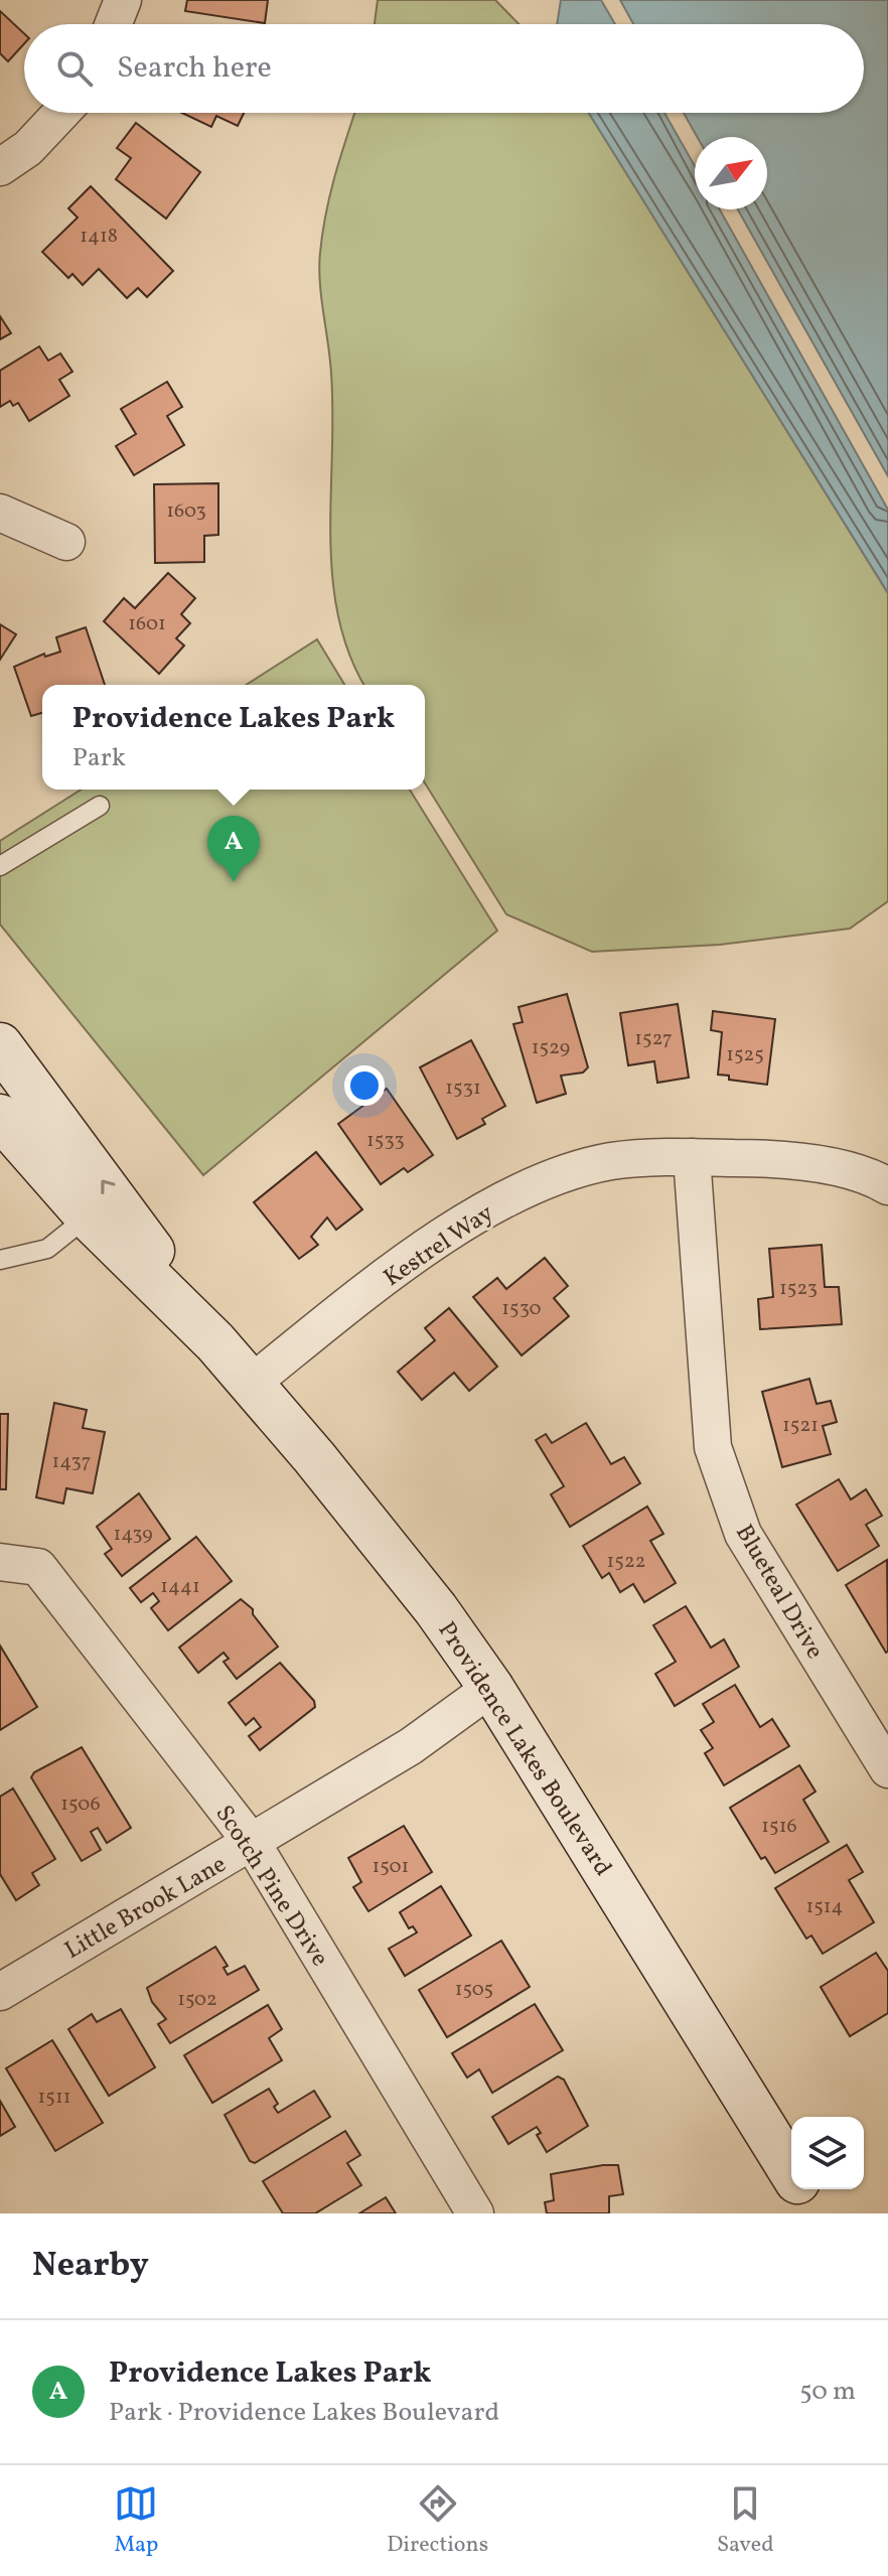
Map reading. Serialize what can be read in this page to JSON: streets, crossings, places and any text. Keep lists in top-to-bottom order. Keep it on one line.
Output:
{"streets":{"street":["Kestrel Way","Blueteal Drive","Providence Lakes Boulevard","Scotch Pine Drive","Little Brook Lane"]},"crossings":[["Kestrel Way","Blueteal Drive"],["Kestrel Way","Providence Lakes Boulevard"],["Providence Lakes Boulevard","Little Brook Lane"],["Scotch Pine Drive","Little Brook Lane"]],"house_numbers":["1418","1603","1601","1527","1529","1525","1531","1533","1523","1530","1521","1437","1439","1522","1441","1506","1516","1501","1514","1505","1502","1511"],"north":"top right","page":{"search":"Search here","popup":["Providence Lakes Park","Park"],"pins":"A","heading":"Nearby","list":[{"mark":"A","name":"Providence Lakes Park","note":"Park · Providence Lakes Boulevard","value":"50 m"}],"nav":["Map","Directions","Saved"]}}
